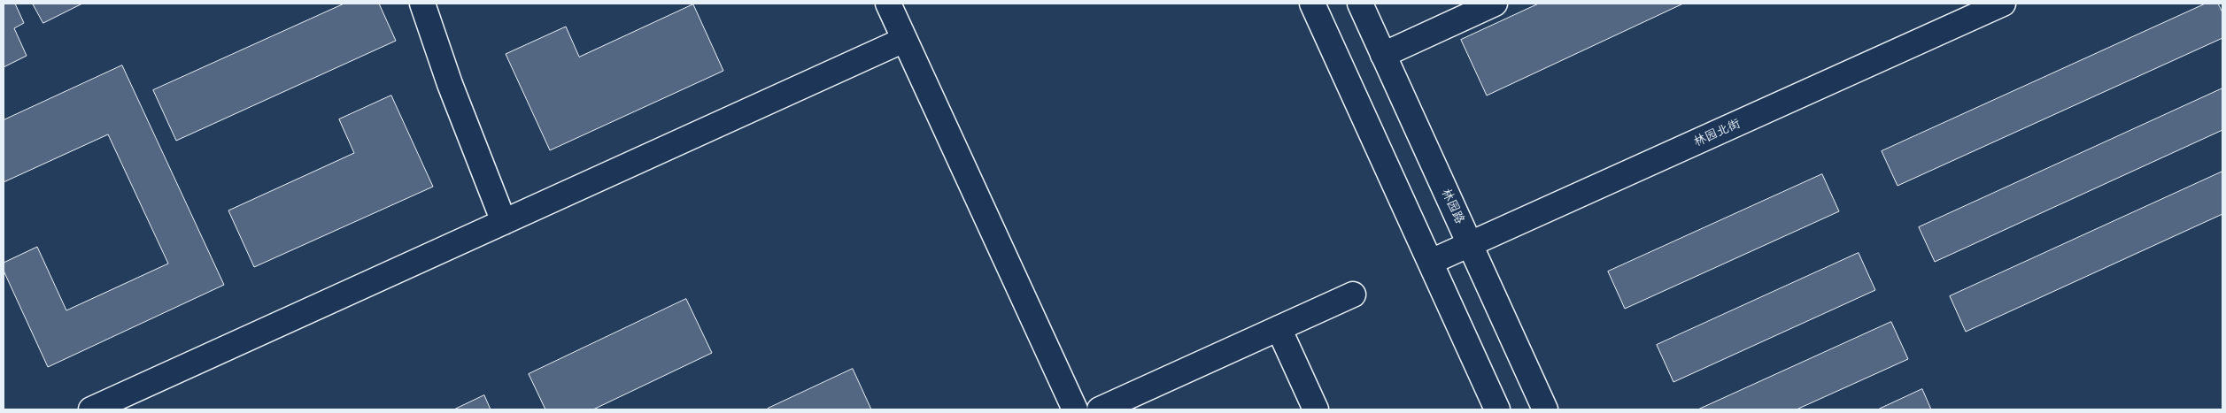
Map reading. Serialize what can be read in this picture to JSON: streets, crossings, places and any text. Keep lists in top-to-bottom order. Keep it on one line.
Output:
{"streets":{"main road":["林园北街","林园路"]},"crossings":[["林园北街","林园路"]]}
